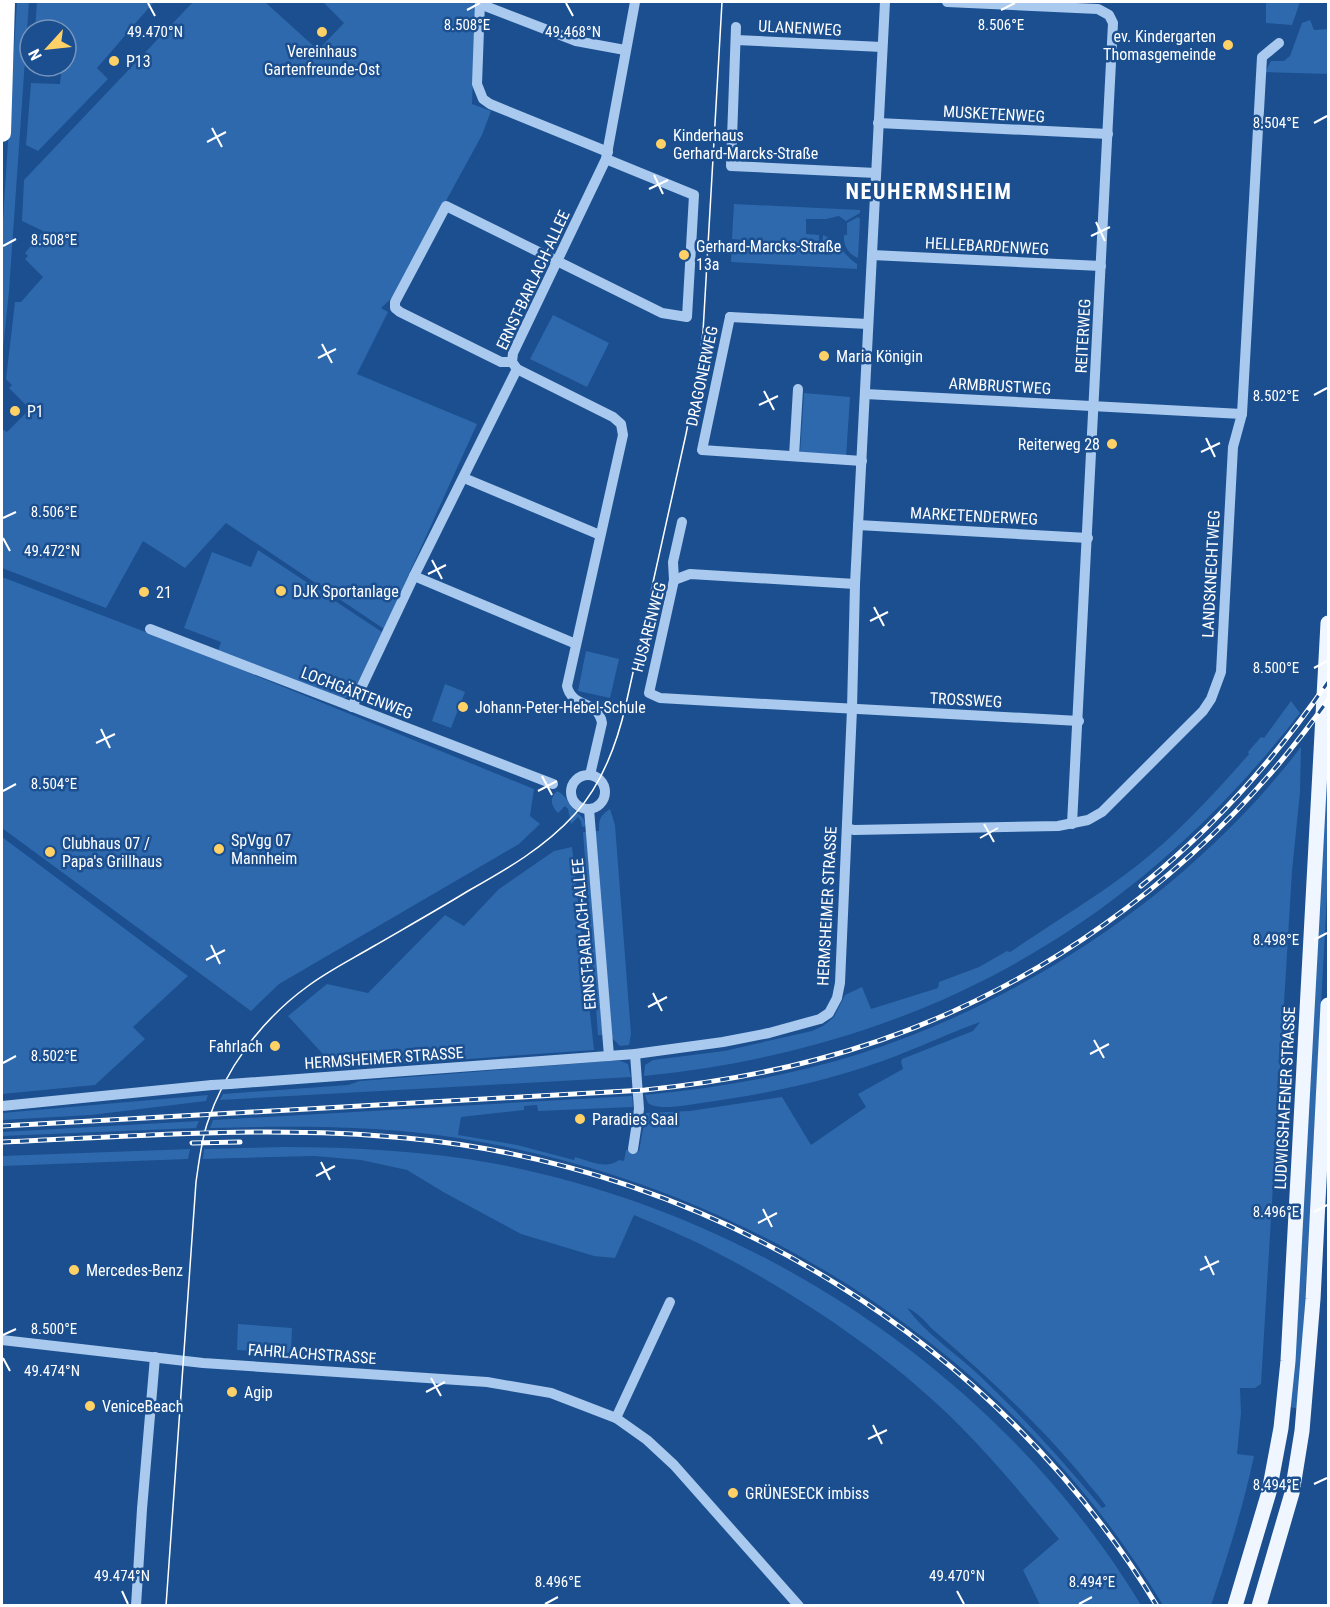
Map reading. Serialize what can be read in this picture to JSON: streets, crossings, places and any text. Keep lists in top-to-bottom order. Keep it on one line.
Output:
{"streets":{"main road":["LUDWIGSHAFENER STRASSE"],"street":["ULANENWEG","MUSKETENWEG","HELLEBARDENWEG","ERNST-BARLACH-ALLEE","REITERWEG","DRAGONERWEG","ARMBRUSTWEG","MARKETENDERWEG","LANDSKNECHTWEG","HUSARENWEG","LOCHGÄRTENWEG","TROSSWEG","HERMSHEIMER STRASSE","FAHRLACHSTRASSE"]},"crossings":[["ULANENWEG","HERMSHEIMER STRASSE"],["MUSKETENWEG","REITERWEG"],["MUSKETENWEG","HERMSHEIMER STRASSE"],["HELLEBARDENWEG","REITERWEG"],["HELLEBARDENWEG","HERMSHEIMER STRASSE"],["ERNST-BARLACH-ALLEE","HERMSHEIMER STRASSE"],["REITERWEG","ARMBRUSTWEG"],["REITERWEG","MARKETENDERWEG"],["REITERWEG","LANDSKNECHTWEG"],["REITERWEG","TROSSWEG"],["DRAGONERWEG","HERMSHEIMER STRASSE"],["ARMBRUSTWEG","LANDSKNECHTWEG"],["ARMBRUSTWEG","HERMSHEIMER STRASSE"],["MARKETENDERWEG","HERMSHEIMER STRASSE"],["LANDSKNECHTWEG","HERMSHEIMER STRASSE"],["HUSARENWEG","TROSSWEG"],["HUSARENWEG","HERMSHEIMER STRASSE"],["TROSSWEG","HERMSHEIMER STRASSE"]],"districts":["NEUHERMSHEIM"],"places":["Vereinhaus Gartenfreunde-Ost","ev. Kindergarten Thomasgemeinde","P13","Kinderhaus Gerhard-Marcks-Straße","Gerhard-Marcks-Straße 13a","Maria Königin","P1","Reiterweg 28","DJK Sportanlage","21","Johann-Peter-Hebel-Schule","SpVgg 07 Mannheim","Clubhaus 07 / Papa's Grillhaus","Fahrlach","Paradies Saal","Mercedes-Benz","Agip","VeniceBeach","GRÜNESECK imbiss"],"north":"bottom left","coordinates":["8.508°E","8.506°E","49.470°N","49.468°N","8.504°E","8.502°E","49.472°N","8.500°E","8.498°E","8.496°E","49.474°N","8.494°E"]}
